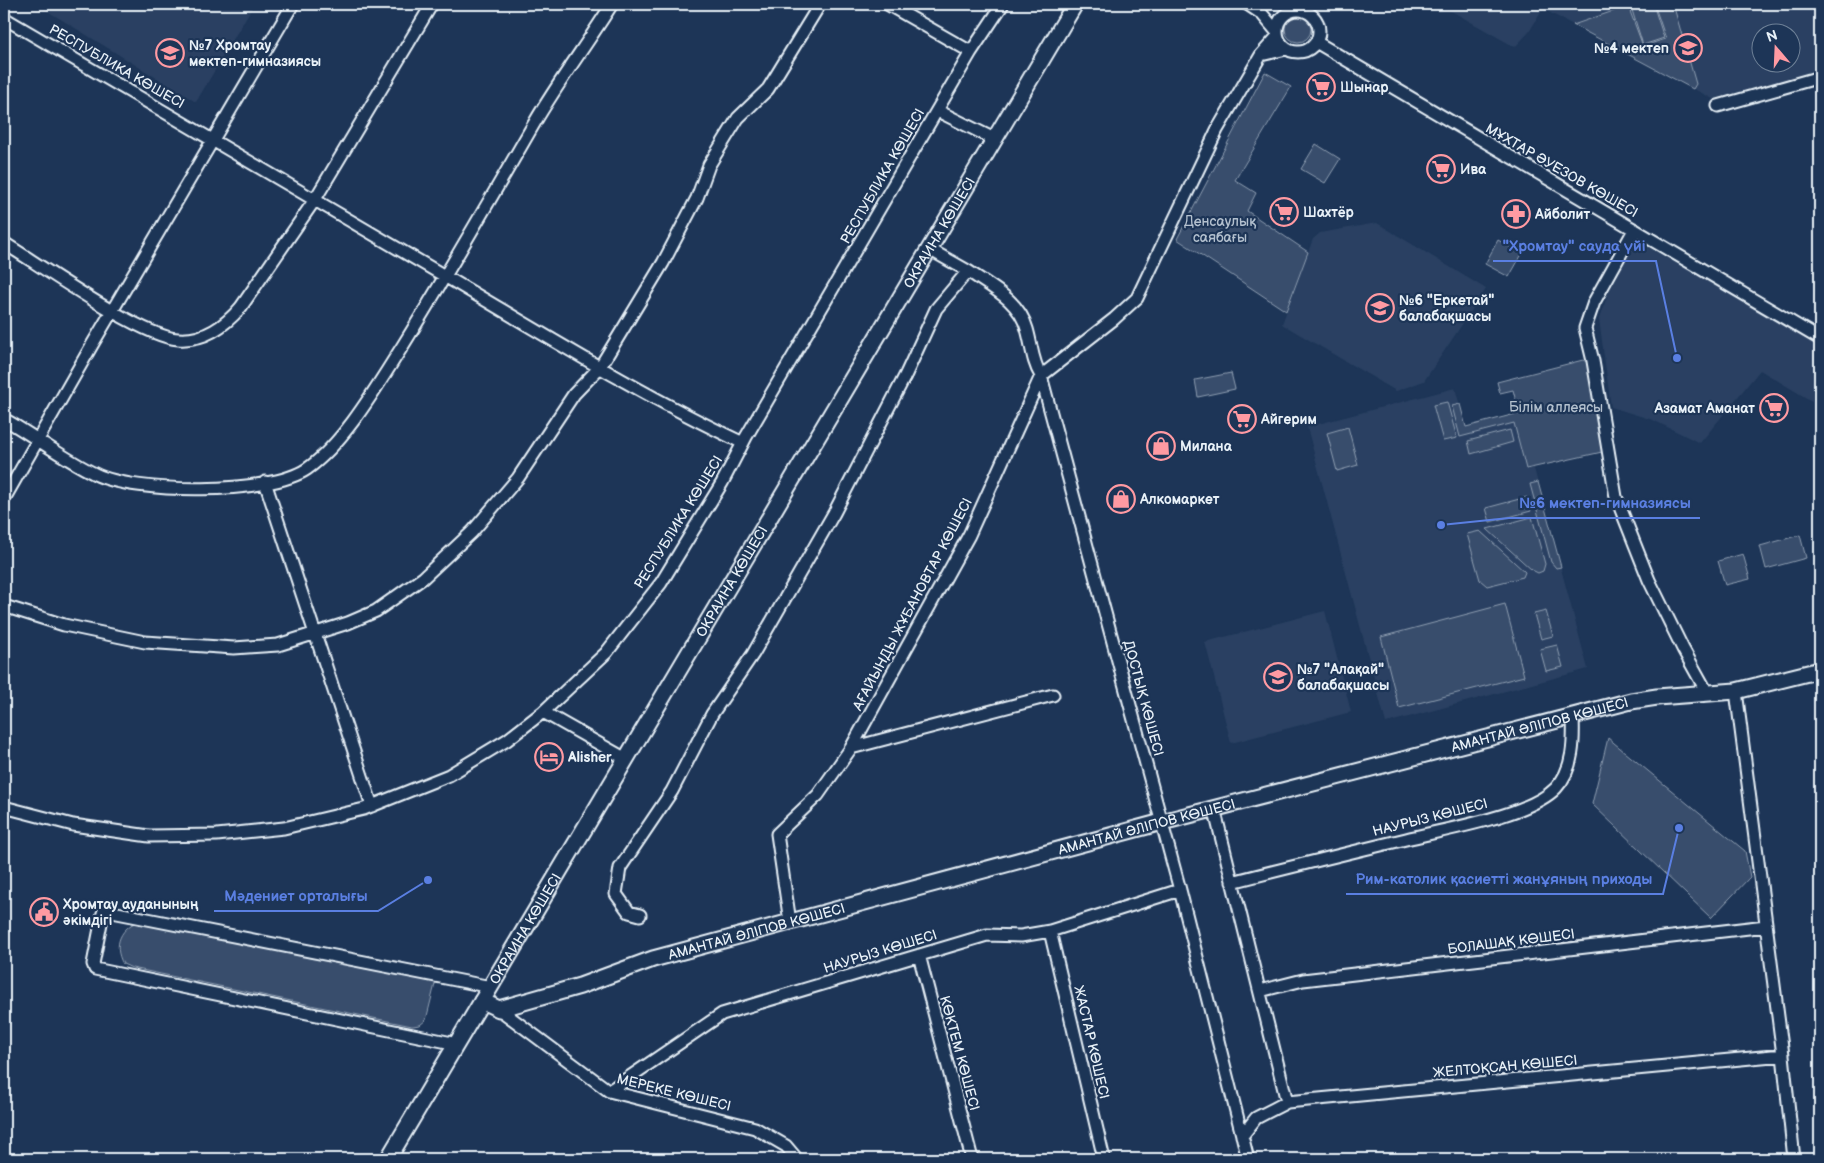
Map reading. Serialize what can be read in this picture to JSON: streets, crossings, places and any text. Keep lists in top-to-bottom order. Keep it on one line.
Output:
{"streets":{"main road":["ОКРАИНА КӨШЕСІ","АМАНТАЙ ӘЛІПОВ КӨШЕСІ"],"street":["РЕСПУБЛИКА КӨШЕСІ","МҰХТАР ӘУЕЗОВ КӨШЕСІ","АҒАЙЫНДЫ ЖҰБАНОВТАР КӨШЕСІ","ДОСТЫҚ КӨШЕСІ","НАУРЫЗ КӨШЕСІ","БОЛАШАҚ КӨШЕСІ","ЖАСТАР КӨШЕСІ","КӨКТЕМ КӨШЕСІ","ЖЕЛТОҚСАН КӨШЕСІ","МЕРЕКЕ КӨШЕСІ"]},"crossings":[["МҰХТАР ӘУЕЗОВ КӨШЕСІ","АҒАЙЫНДЫ ЖҰБАНОВТАР КӨШЕСІ"],["ОКРАИНА КӨШЕСІ","ДОСТЫҚ КӨШЕСІ"],["АҒАЙЫНДЫ ЖҰБАНОВТАР КӨШЕСІ","ДОСТЫҚ КӨШЕСІ"],["АҒАЙЫНДЫ ЖҰБАНОВТАР КӨШЕСІ","АМАНТАЙ ӘЛІПОВ КӨШЕСІ"],["ДОСТЫҚ КӨШЕСІ","АМАНТАЙ ӘЛІПОВ КӨШЕСІ"],["ДОСТЫҚ КӨШЕСІ","НАУРЫЗ КӨШЕСІ"],["ДОСТЫҚ КӨШЕСІ","ЖЕЛТОҚСАН КӨШЕСІ"],["АМАНТАЙ ӘЛІПОВ КӨШЕСІ","НАУРЫЗ КӨШЕСІ"],["АМАНТАЙ ӘЛІПОВ КӨШЕСІ","МЕРЕКЕ КӨШЕСІ"],["НАУРЫЗ КӨШЕСІ","ЖАСТАР КӨШЕСІ"],["НАУРЫЗ КӨШЕСІ","КӨКТЕМ КӨШЕСІ"],["НАУРЫЗ КӨШЕСІ","МЕРЕКЕ КӨШЕСІ"]],"parks":["Денсаулық саябағы","Білім аллеясы"],"places":{"school or university":["№4 мектеп","№7 Хромтау мектеп-гимназиясы","№6 \"Еркетай\" балабақшасы","№7 \"Алақай\" балабақшасы"],"supermarket":["Шынар","Ива","Шахтёр","Азамат Аманат","Айгерим"],"pharmacy":["Айболит"],"other":["\"Хромтау\" сауда үйі","№6 мектеп-гимназиясы","Рим-католик қасиетті жанұяның приходы","Мәдениет орталығы"],"shop":["Милана","Алкомаркет"],"hotel":["Alisher"],"public building":["Хромтау ауданының әкімдігі"]},"north":"top"}
